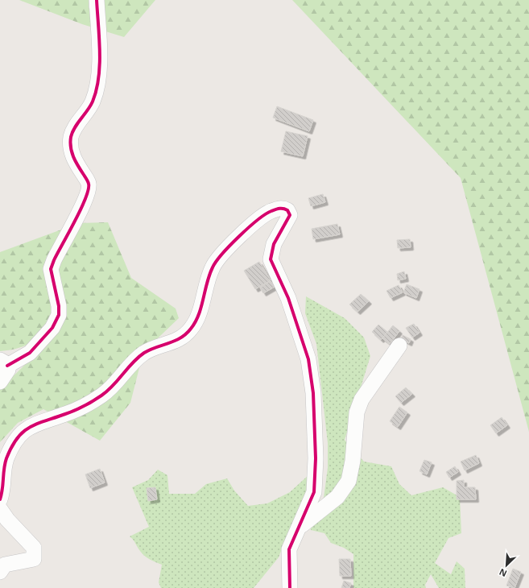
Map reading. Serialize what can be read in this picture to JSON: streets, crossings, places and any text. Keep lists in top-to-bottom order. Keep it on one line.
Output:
{"north":"bottom left"}
